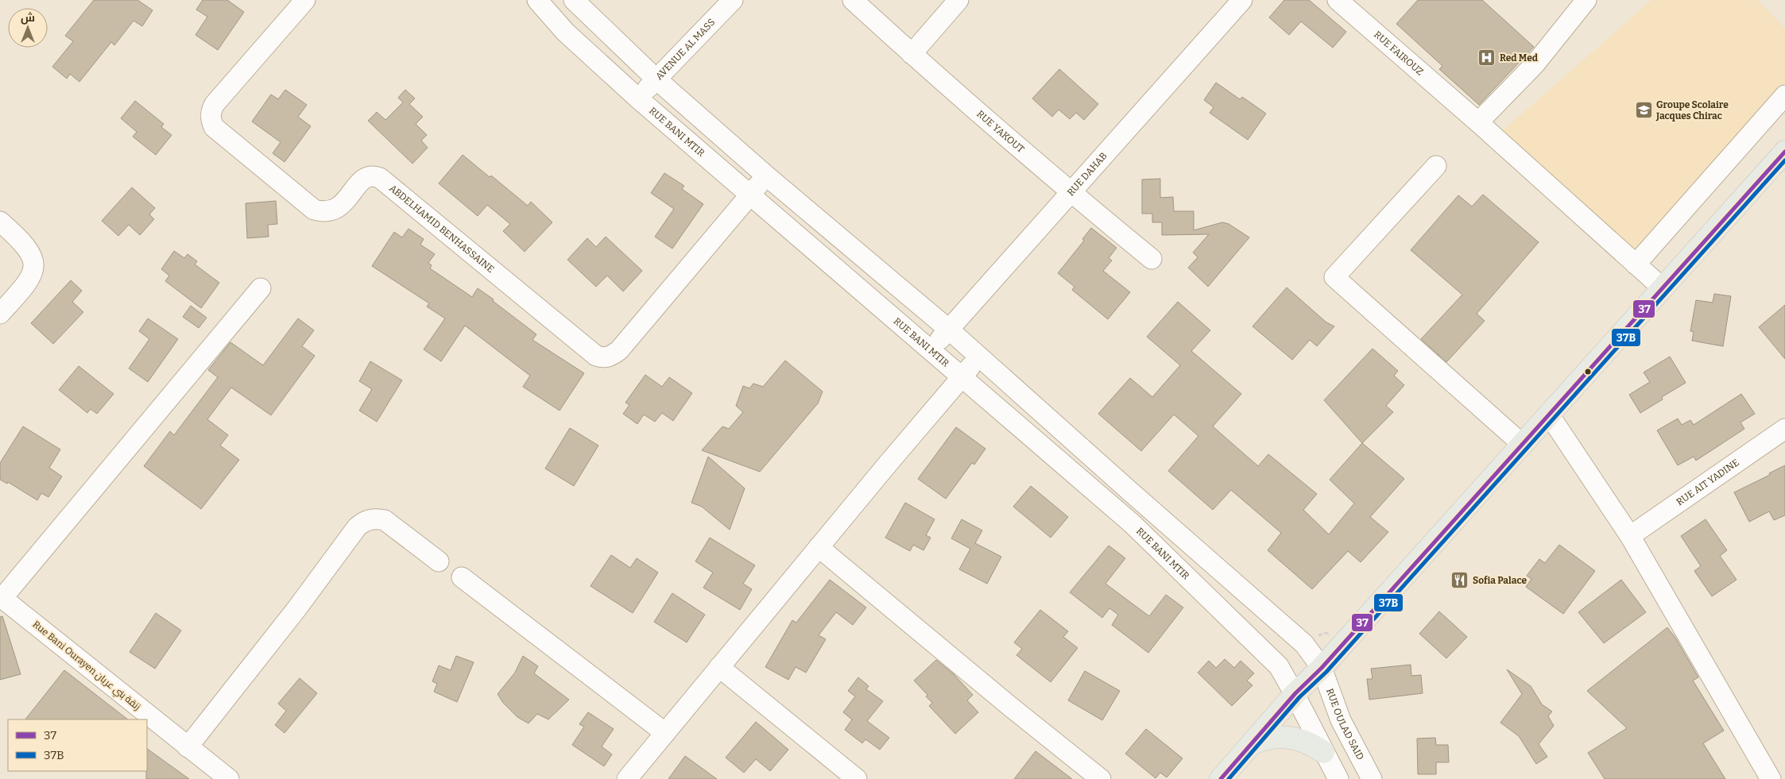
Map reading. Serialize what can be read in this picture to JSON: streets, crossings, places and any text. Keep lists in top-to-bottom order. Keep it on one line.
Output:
{"streets":{"street":["AVENUE AL MASS","RUE FAIROUZ","RUE YAKOUT","RUE BANI MTIR","RUE DAHAB","ABDELHAMID BENHASSAINE","RUE AIT YADINE","Rue Bani Ourayen زنقة بني عريان","RUE OULAD SAID"]},"crossings":[["AVENUE AL MASS","RUE BANI MTIR"],["RUE YAKOUT","RUE DAHAB"],["RUE BANI MTIR","RUE DAHAB"],["RUE BANI MTIR","ABDELHAMID BENHASSAINE"]],"places":{"hospital":["Red Med"],"school or university":["Groupe Scolaire Jacques Chirac"],"restaurant":["Sofia Palace"]},"lines":["transit line 37","transit line 37B"],"legend":["37","37B"],"north":"top"}
